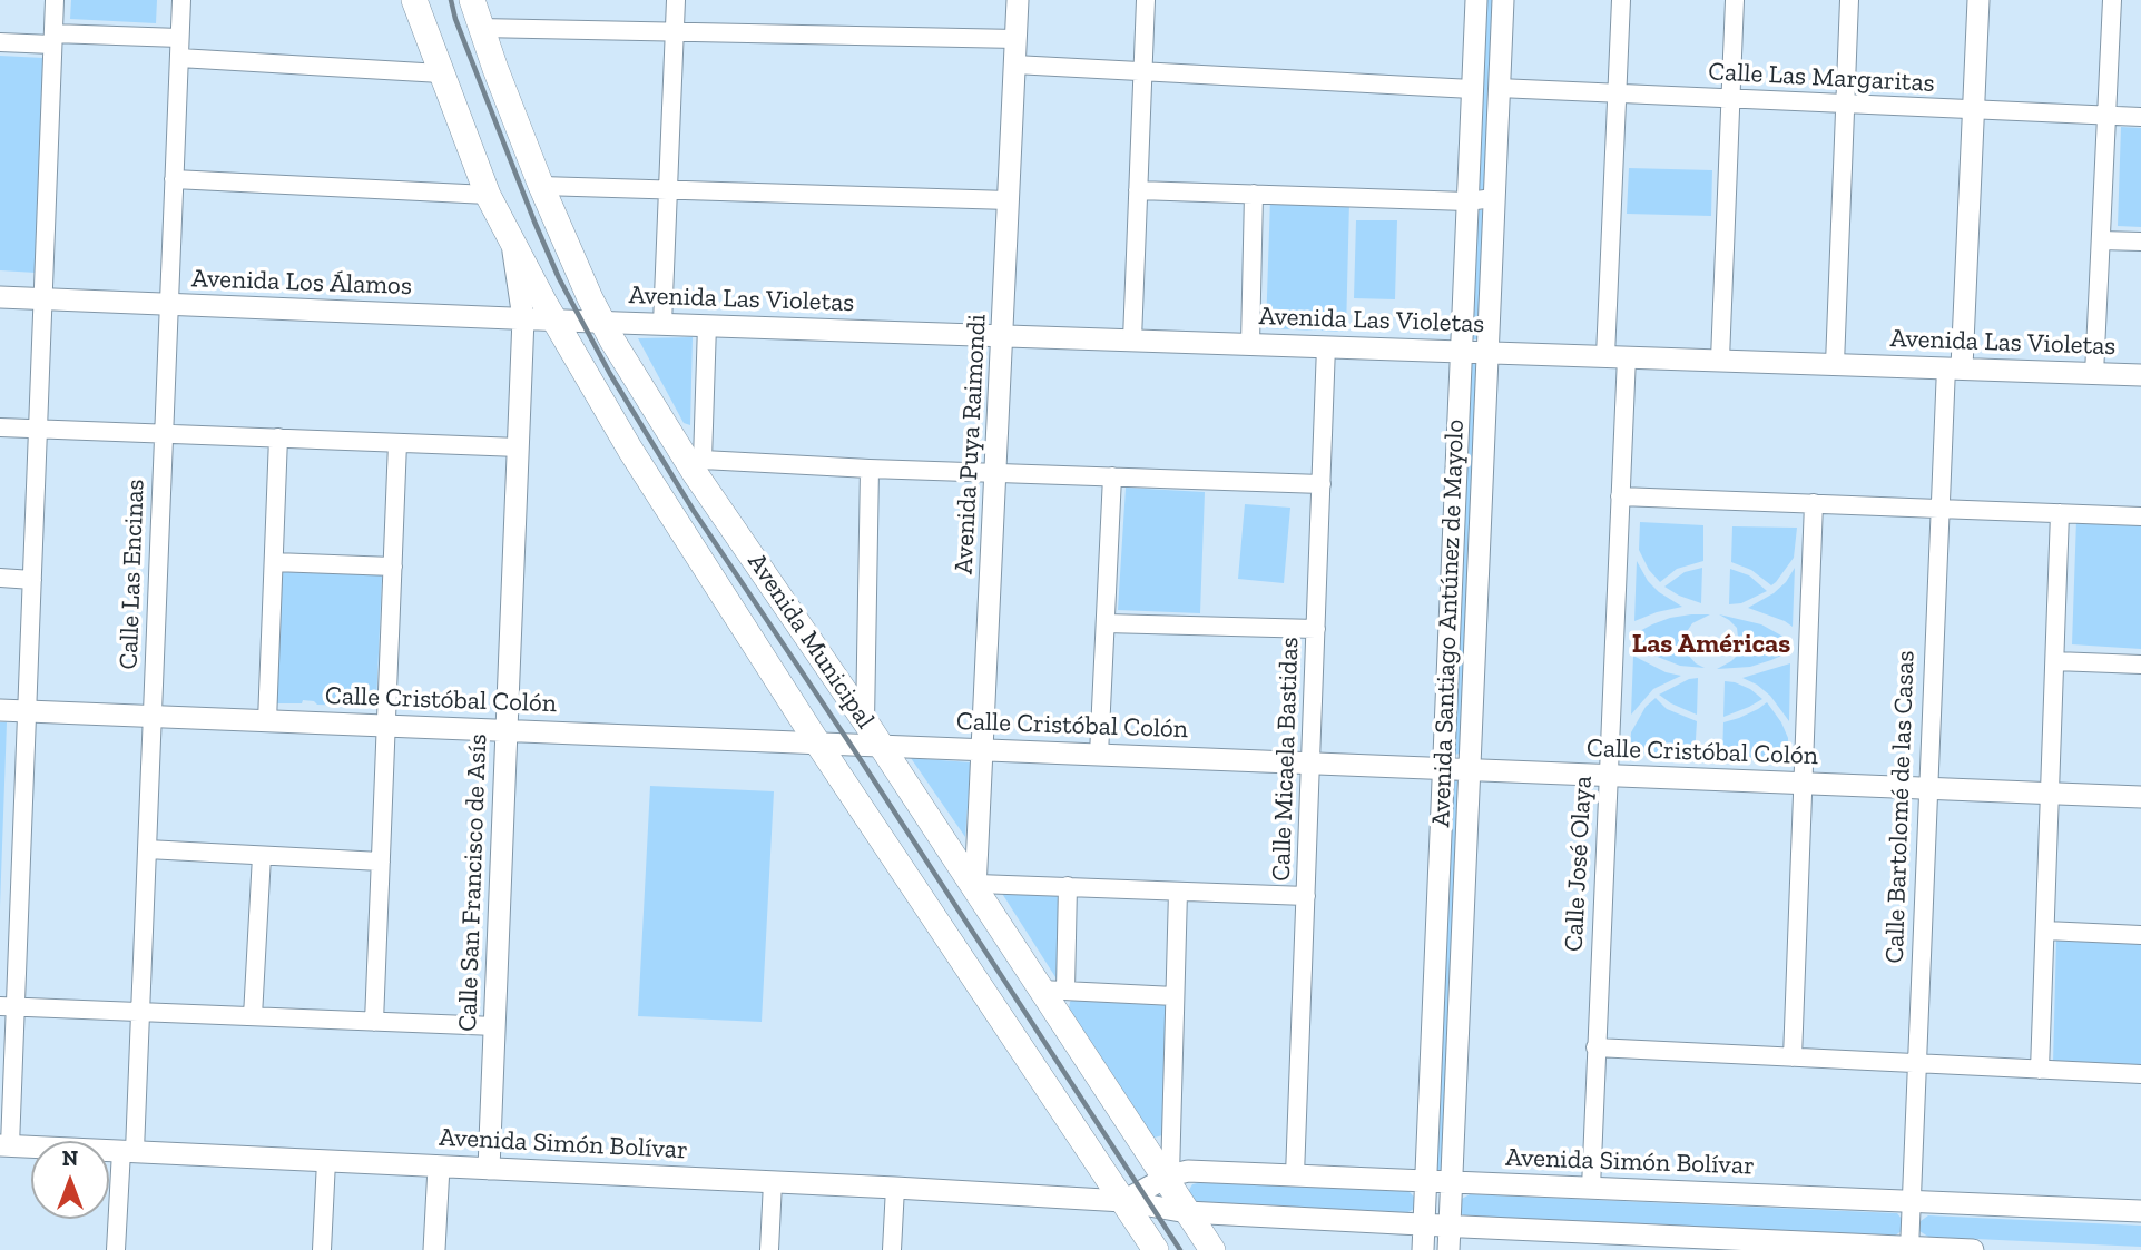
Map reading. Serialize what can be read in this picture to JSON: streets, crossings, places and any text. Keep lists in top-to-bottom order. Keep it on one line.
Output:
{"streets":{"main road":["Avenida Municipal"],"street":["Calle Las Margaritas","Avenida Los Álamos","Avenida Las Violetas","Avenida Puya Raimondi","Calle Las Encinas","Avenida Santiago Antúnez de Mayolo","Calle Cristóbal Colón","Calle Micaela Bastidas","Calle Bartolomé de las Casas","Calle José Olaya","Calle San Francisco de Asís","Avenida Simón Bolívar"]},"crossings":[["Calle Las Margaritas","Avenida Santiago Antúnez de Mayolo"],["Calle Las Margaritas","Calle Bartolomé de las Casas"],["Calle Las Margaritas","Calle José Olaya"],["Avenida Los Álamos","Avenida Las Violetas"],["Avenida Los Álamos","Calle Las Encinas"],["Avenida Los Álamos","Avenida Municipal"],["Avenida Los Álamos","Calle San Francisco de Asís"],["Avenida Las Violetas","Avenida Puya Raimondi"],["Avenida Las Violetas","Avenida Santiago Antúnez de Mayolo"],["Avenida Las Violetas","Avenida Municipal"],["Avenida Las Violetas","Calle Micaela Bastidas"],["Avenida Las Violetas","Calle Bartolomé de las Casas"],["Avenida Las Violetas","Calle José Olaya"],["Avenida Puya Raimondi","Avenida Municipal"],["Avenida Puya Raimondi","Calle Cristóbal Colón"],["Calle Las Encinas","Calle Cristóbal Colón"],["Calle Las Encinas","Avenida Simón Bolívar"],["Avenida Santiago Antúnez de Mayolo","Calle Cristóbal Colón"],["Avenida Santiago Antúnez de Mayolo","Avenida Simón Bolívar"],["Avenida Municipal","Calle Cristóbal Colón"],["Avenida Municipal","Calle San Francisco de Asís"],["Avenida Municipal","Avenida Simón Bolívar"],["Calle Cristóbal Colón","Calle Micaela Bastidas"],["Calle Cristóbal Colón","Calle Bartolomé de las Casas"],["Calle Cristóbal Colón","Calle José Olaya"],["Calle Cristóbal Colón","Calle San Francisco de Asís"],["Calle Micaela Bastidas","Avenida Simón Bolívar"],["Calle Bartolomé de las Casas","Avenida Simón Bolívar"],["Calle José Olaya","Avenida Simón Bolívar"],["Calle San Francisco de Asís","Avenida Simón Bolívar"]],"districts":["Las Américas"],"north":"top"}
